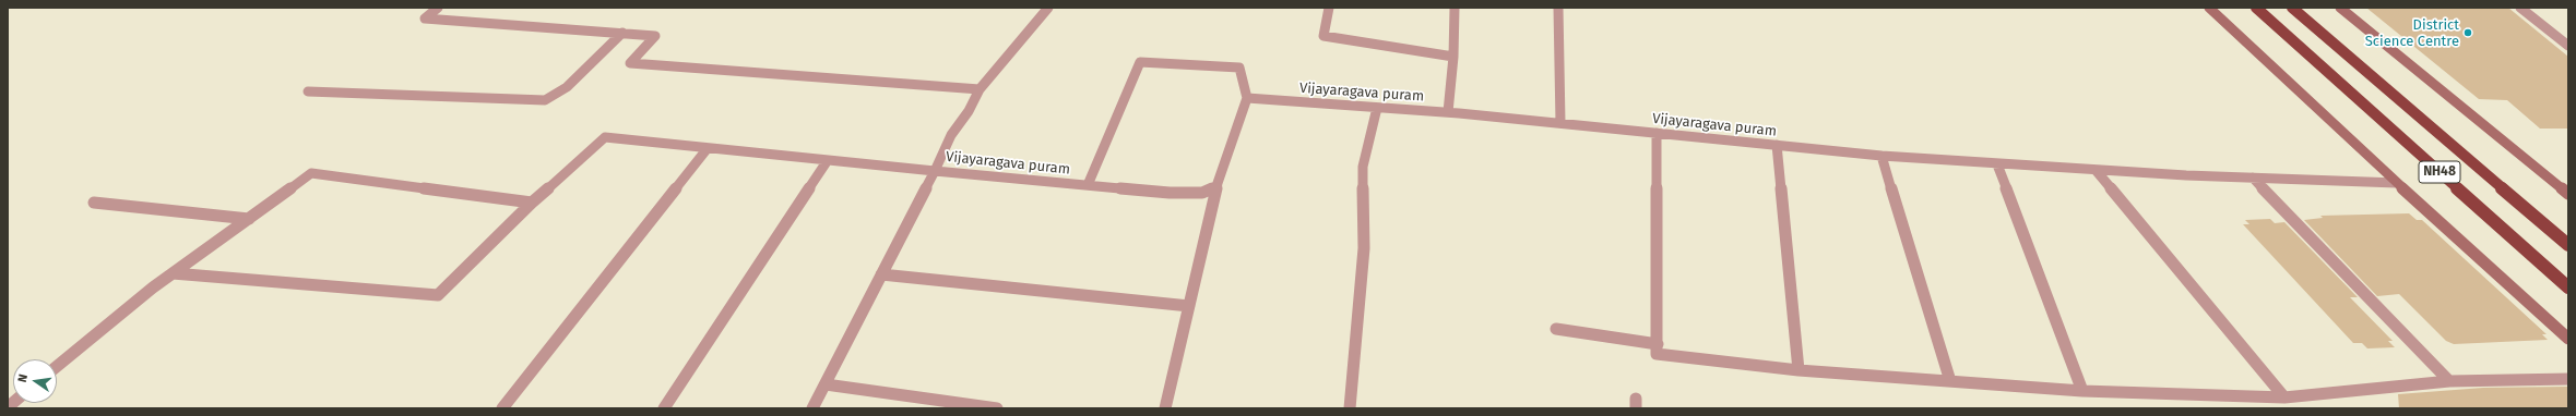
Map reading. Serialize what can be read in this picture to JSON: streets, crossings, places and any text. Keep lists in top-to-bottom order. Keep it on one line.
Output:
{"streets":{"highway":["NH48"],"street":["Vijayaragava puram"]},"places":["District Science Centre"],"north":"left"}
